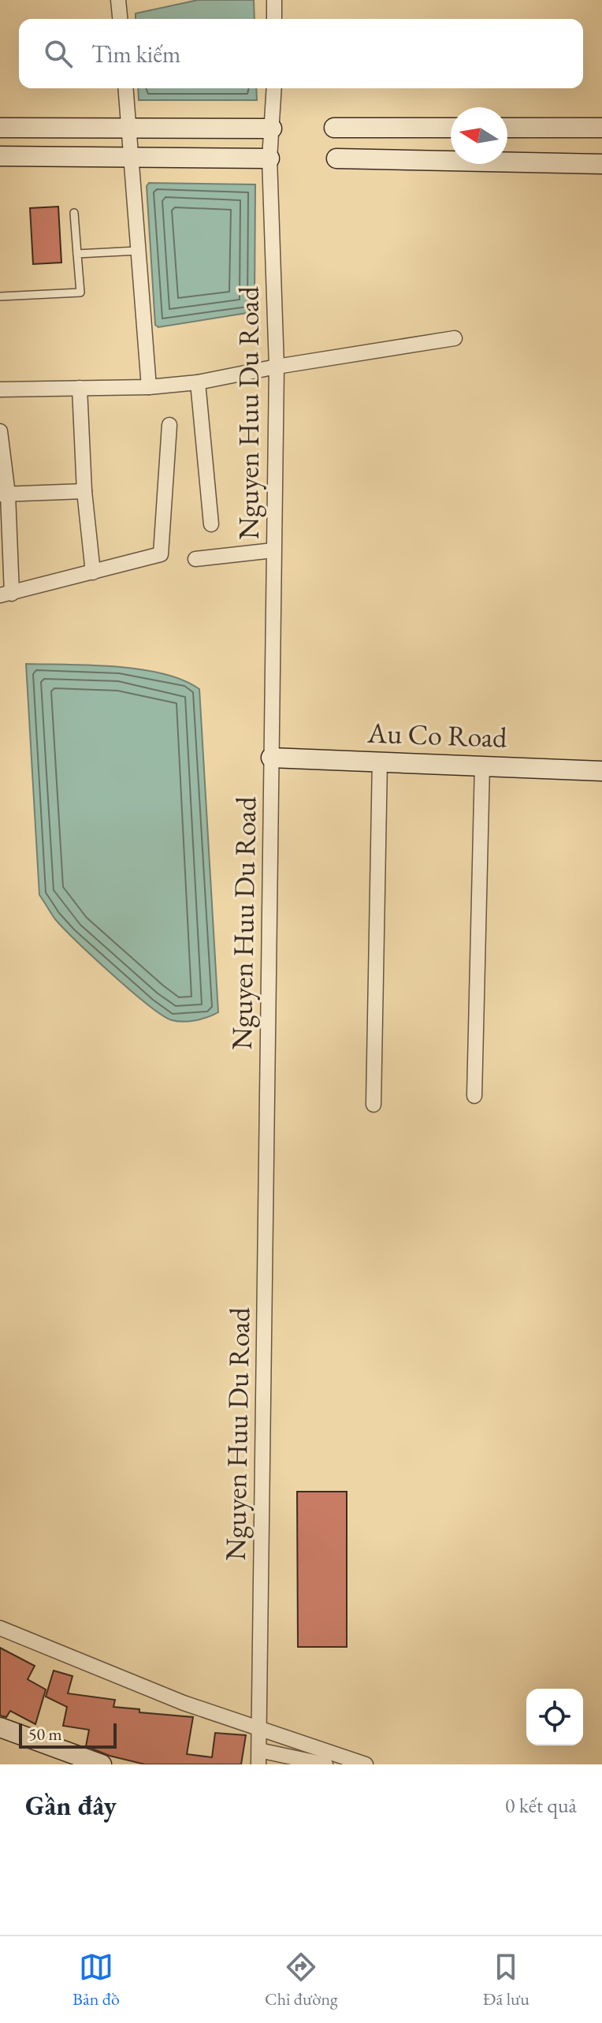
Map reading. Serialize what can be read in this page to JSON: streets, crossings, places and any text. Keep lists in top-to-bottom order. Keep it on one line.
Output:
{"streets":{"main road":["Au Co Road"],"street":["Nguyen Huu Du Road"]},"crossings":[["Nguyen Huu Du Road","Au Co Road"]],"scale_bar":"50 m","north":"left","page":{"search":"Tìm kiếm","scale":"50 m","heading":["Gần đây","0 kết quả"],"nav":["Bản đồ","Chỉ đường","Đã lưu"]}}
